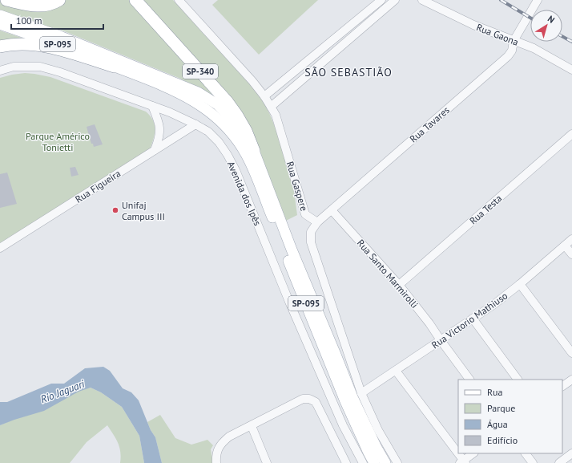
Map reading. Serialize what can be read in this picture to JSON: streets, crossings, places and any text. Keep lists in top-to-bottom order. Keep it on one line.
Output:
{"streets":{"highway":["SP-340"],"main road":["SP-095"],"street":["Rua Gaona","Rua Tavares","Rua Figueira","Rua Gaspere","Avenida dos Ipês","Rua Testa","Rua Santo Marmirolli","Rua Victorio Mathiuso"]},"crossings":[["Rua Gaona","Rua Tavares"],["SP-095","SP-340"],["Rua Tavares","Rua Gaspere"],["Rua Tavares","Rua Santo Marmirolli"],["Rua Figueira","Avenida dos Ipês"],["Rua Testa","Rua Santo Marmirolli"],["Rua Santo Marmirolli","Rua Victorio Mathiuso"]],"districts":["SÃO SEBASTIÃO"],"water":["Rio Jaguari"],"parks":["Parque Américo Tonietti"],"places":["Unifaj Campus III"],"legend":["Rua","Parque","Água","Edifício"],"scale_bar":"100 m","north":"top right"}
